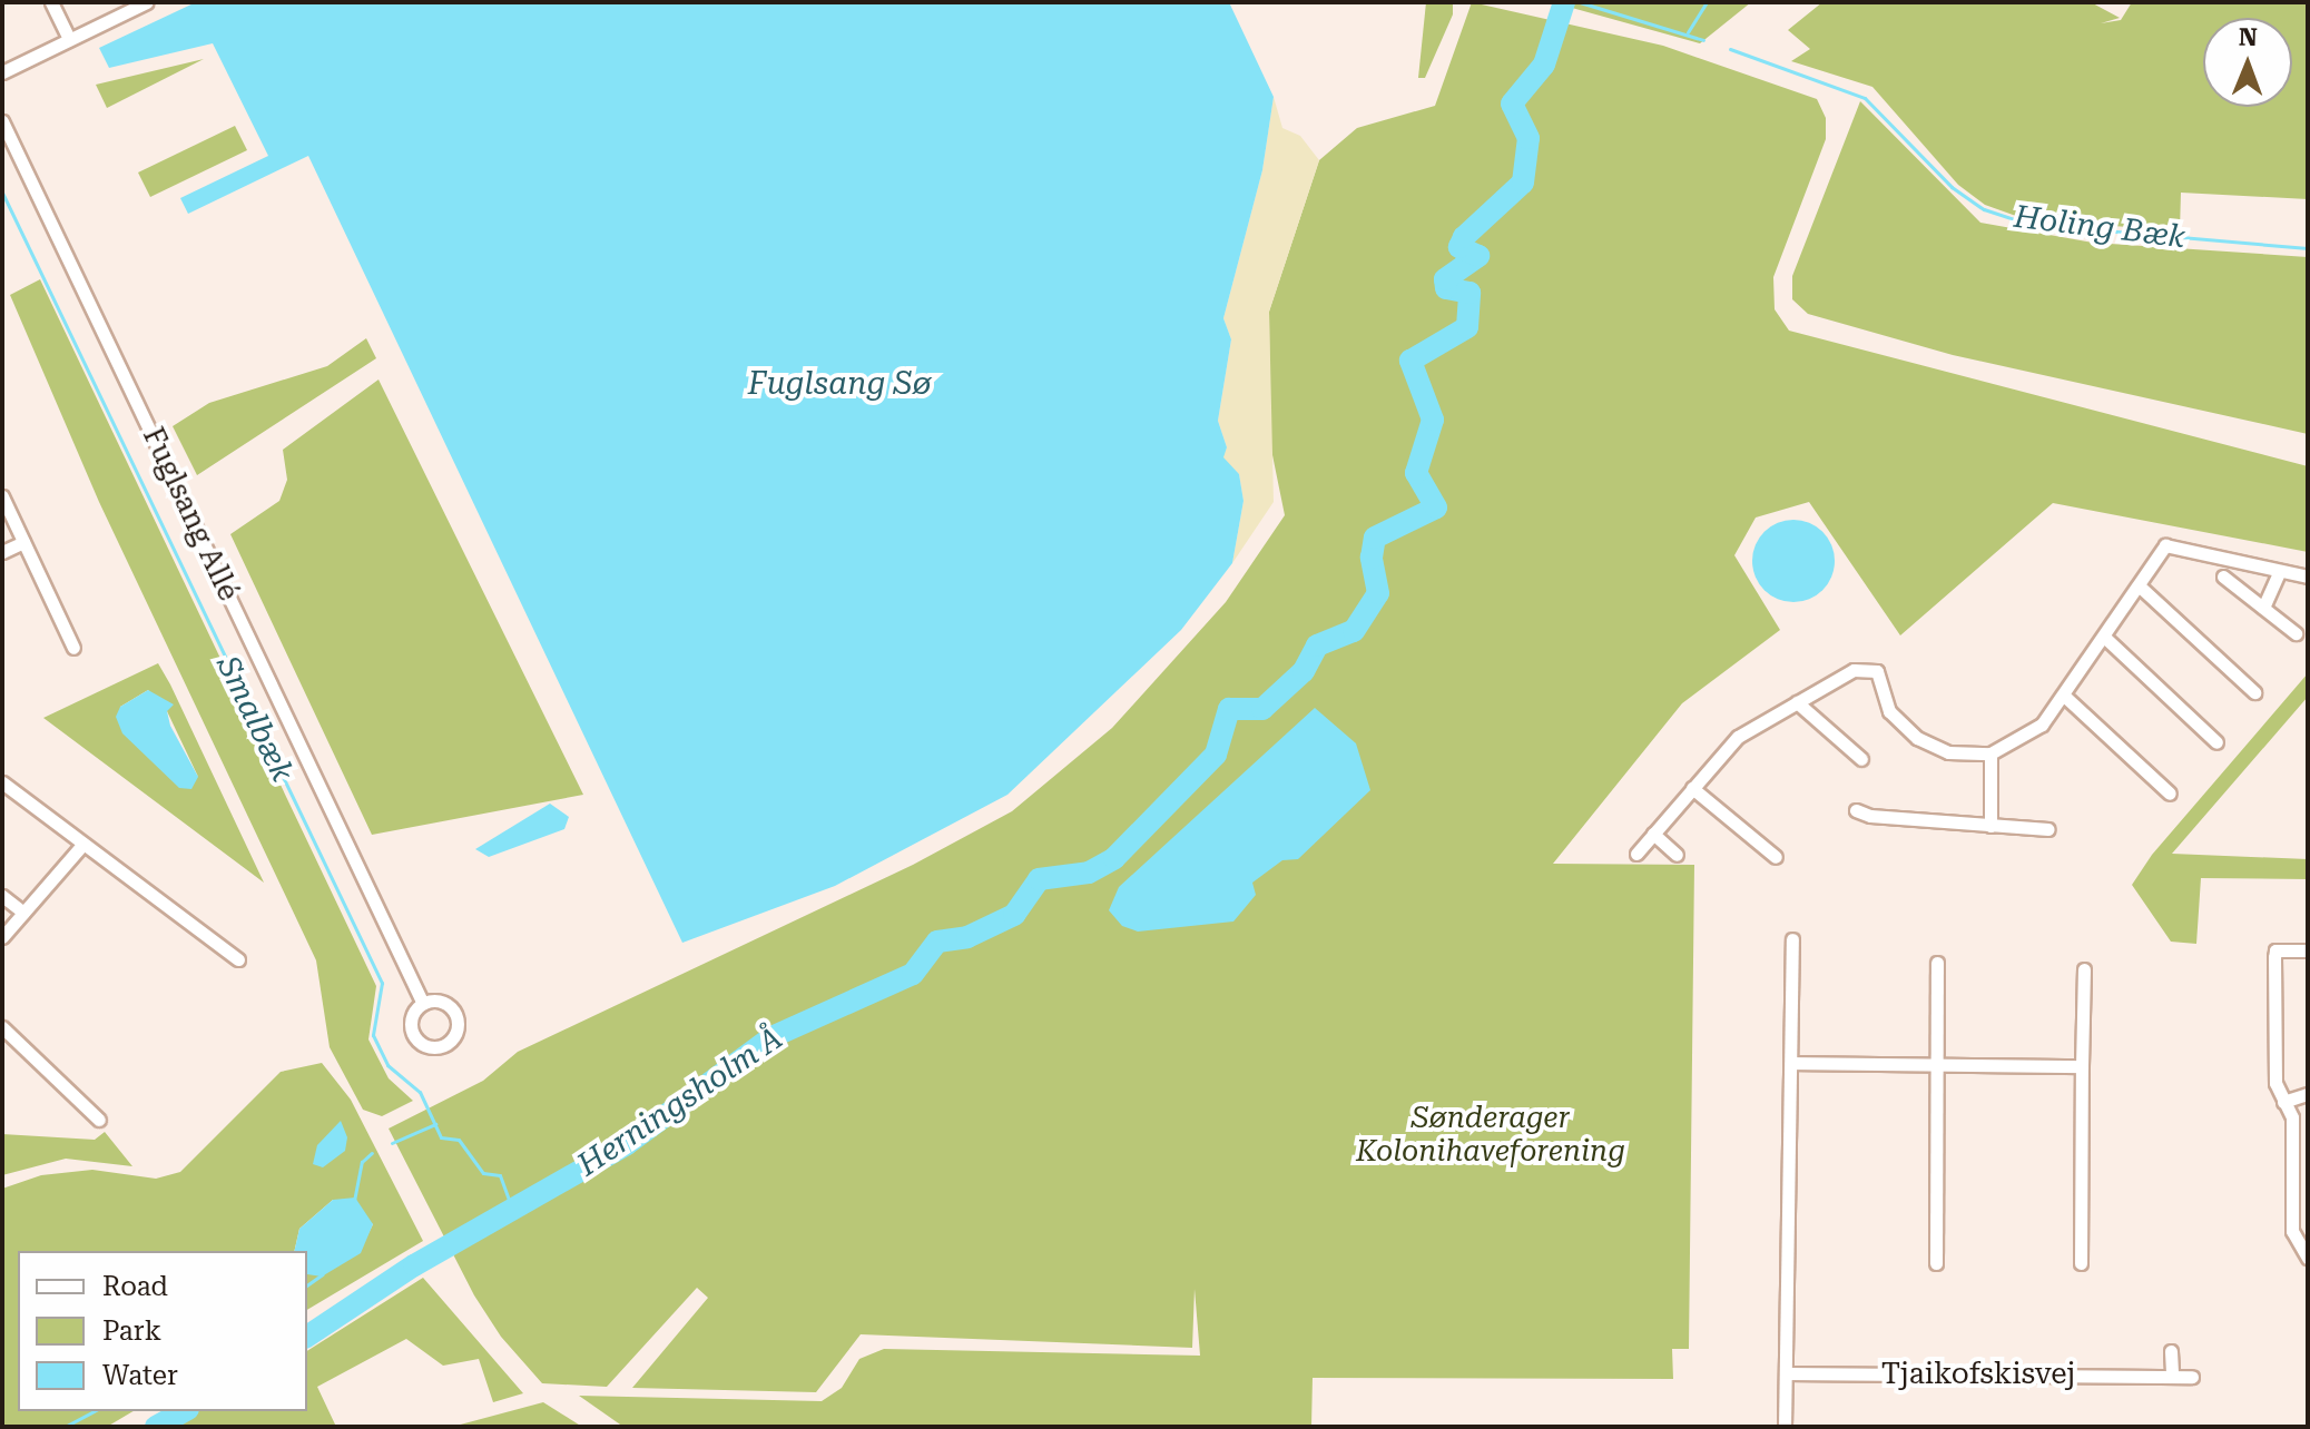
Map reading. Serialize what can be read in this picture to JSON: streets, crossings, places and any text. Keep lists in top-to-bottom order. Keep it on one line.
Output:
{"streets":{"street":["Fuglsang Allé","Tjaikofskisvej"]},"water":["Holing Bæk","Fuglsang Sø","Smalbæk","Herningsholm Å"],"parks":["Sønderager Kolonihaveforening"],"legend":["Road","Park","Water"],"north":"top"}
